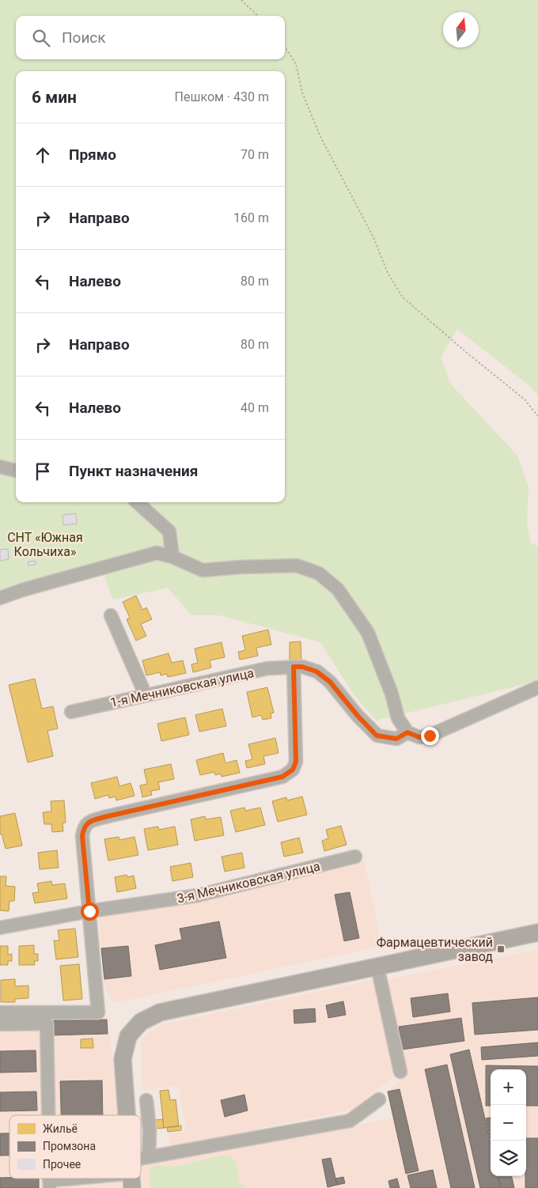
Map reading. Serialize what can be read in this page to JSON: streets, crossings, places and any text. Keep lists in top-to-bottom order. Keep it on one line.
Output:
{"streets":{"street":["1-я Мечниковская улица","3-я Мечниковская улица"]},"parks":["СНТ «Южная Кольчиха»"],"places":{"transit":["Фармацевтический завод"]},"legend":["Жильё","Промзона","Прочее"],"north":"top","page":{"search":"Поиск","heading":["6 мин","Пешком · 430 m"],"list":[["Прямо","70 m"],["Направо","160 m"],["Налево","80 m"],["Направо","80 m"],["Налево","40 m"],"Пункт назначения"],"map_buttons":["+","−"]}}
